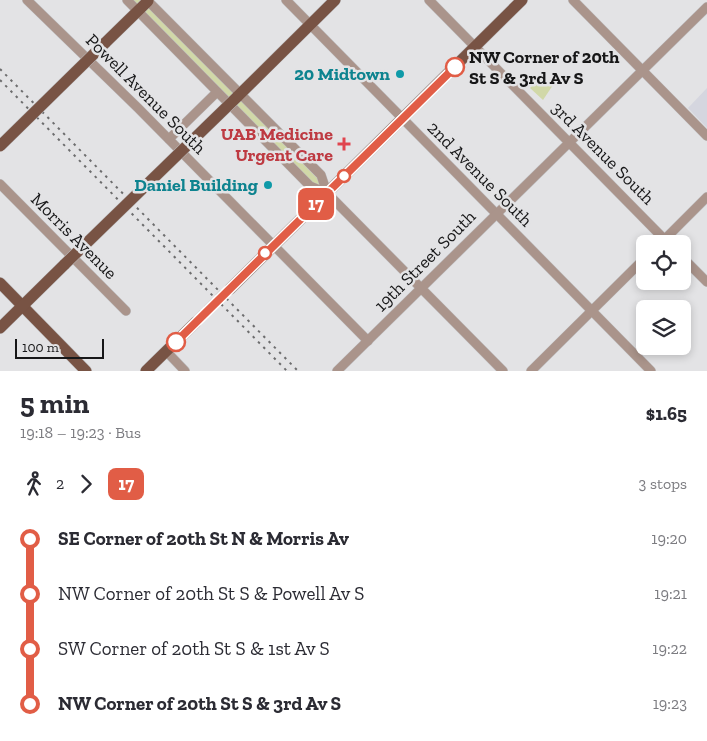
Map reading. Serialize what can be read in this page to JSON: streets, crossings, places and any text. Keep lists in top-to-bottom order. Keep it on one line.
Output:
{"streets":{"street":["Powell Avenue South","3rd Avenue South","2nd Avenue South","Morris Avenue","19th Street South"]},"crossings":[["Powell Avenue South","19th Street South"],["3rd Avenue South","19th Street South"],["2nd Avenue South","19th Street South"]],"places":{"other":["NW Corner of 20th St S & 3rd Av S","20 Midtown","Daniel Building"],"health":["UAB Medicine Urgent Care"]},"lines":["bus line 17"],"scale_bar":"100 m","page":{"on_map":"17","scale":"100 m","heading":["5 min","19:18 – 19:23 · Bus","$1.65"],"legs":["2","17","3 stops"],"list":[{"name":"SE Corner of 20th St N & Morris Av","value":"19:20"},{"name":"NW Corner of 20th St S & Powell Av S","value":"19:21"},{"name":"SW Corner of 20th St S & 1st Av S","value":"19:22"},{"name":"NW Corner of 20th St S & 3rd Av S","value":"19:23"}]}}
